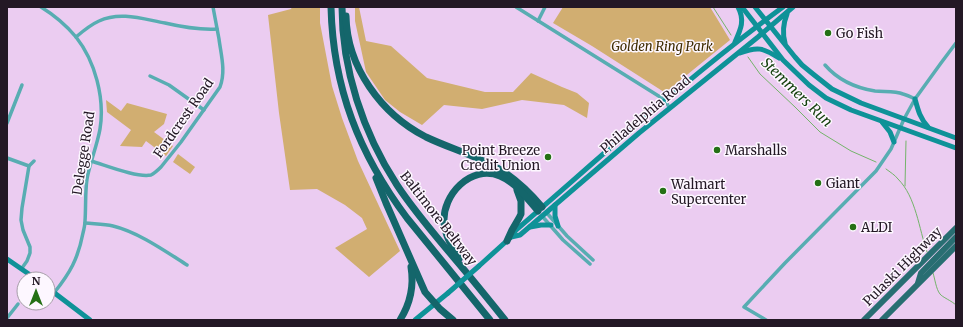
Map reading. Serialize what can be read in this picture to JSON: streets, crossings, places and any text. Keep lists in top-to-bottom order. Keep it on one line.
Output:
{"streets":{"highway":["Baltimore Beltway","Pulaski Highway"],"main road":["Philadelphia Road"],"street":["Fordcrest Road","Delegge Road"]},"crossings":[["Fordcrest Road","Delegge Road"]],"water":["Stemmers Run"],"parks":["Golden Ring Park"],"places":["Go Fish","Marshalls","Point Breeze Credit Union","Giant","Walmart Supercenter","ALDI"],"north":"top"}
